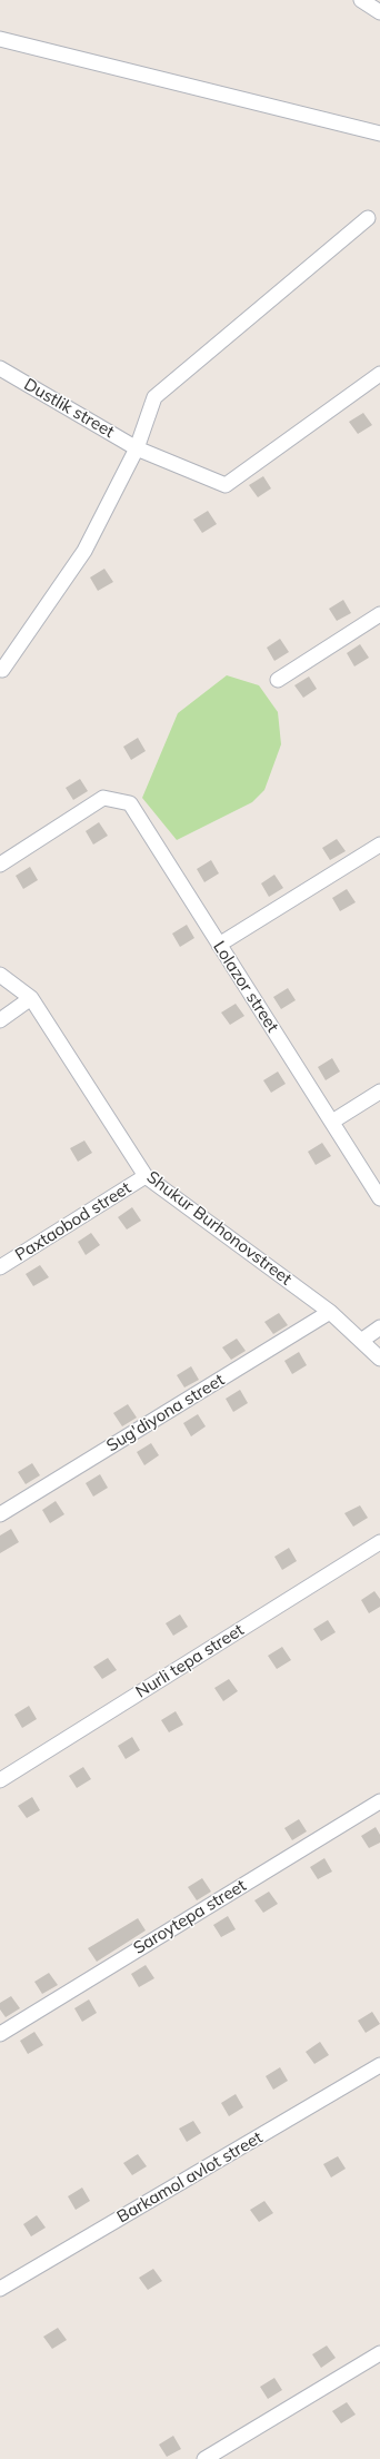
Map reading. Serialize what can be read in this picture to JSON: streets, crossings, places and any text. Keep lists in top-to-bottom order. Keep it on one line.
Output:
{"streets":{"street":["Dustlik street","Lolazor street","Paxtaobod street","Shukur Burhonovstreet","Sug'diyona street","Nurli tepa street","Saroytepa street","Barkamol avlot street"]},"crossings":[["Paxtaobod street","Shukur Burhonovstreet"],["Shukur Burhonovstreet","Sug'diyona street"]]}
